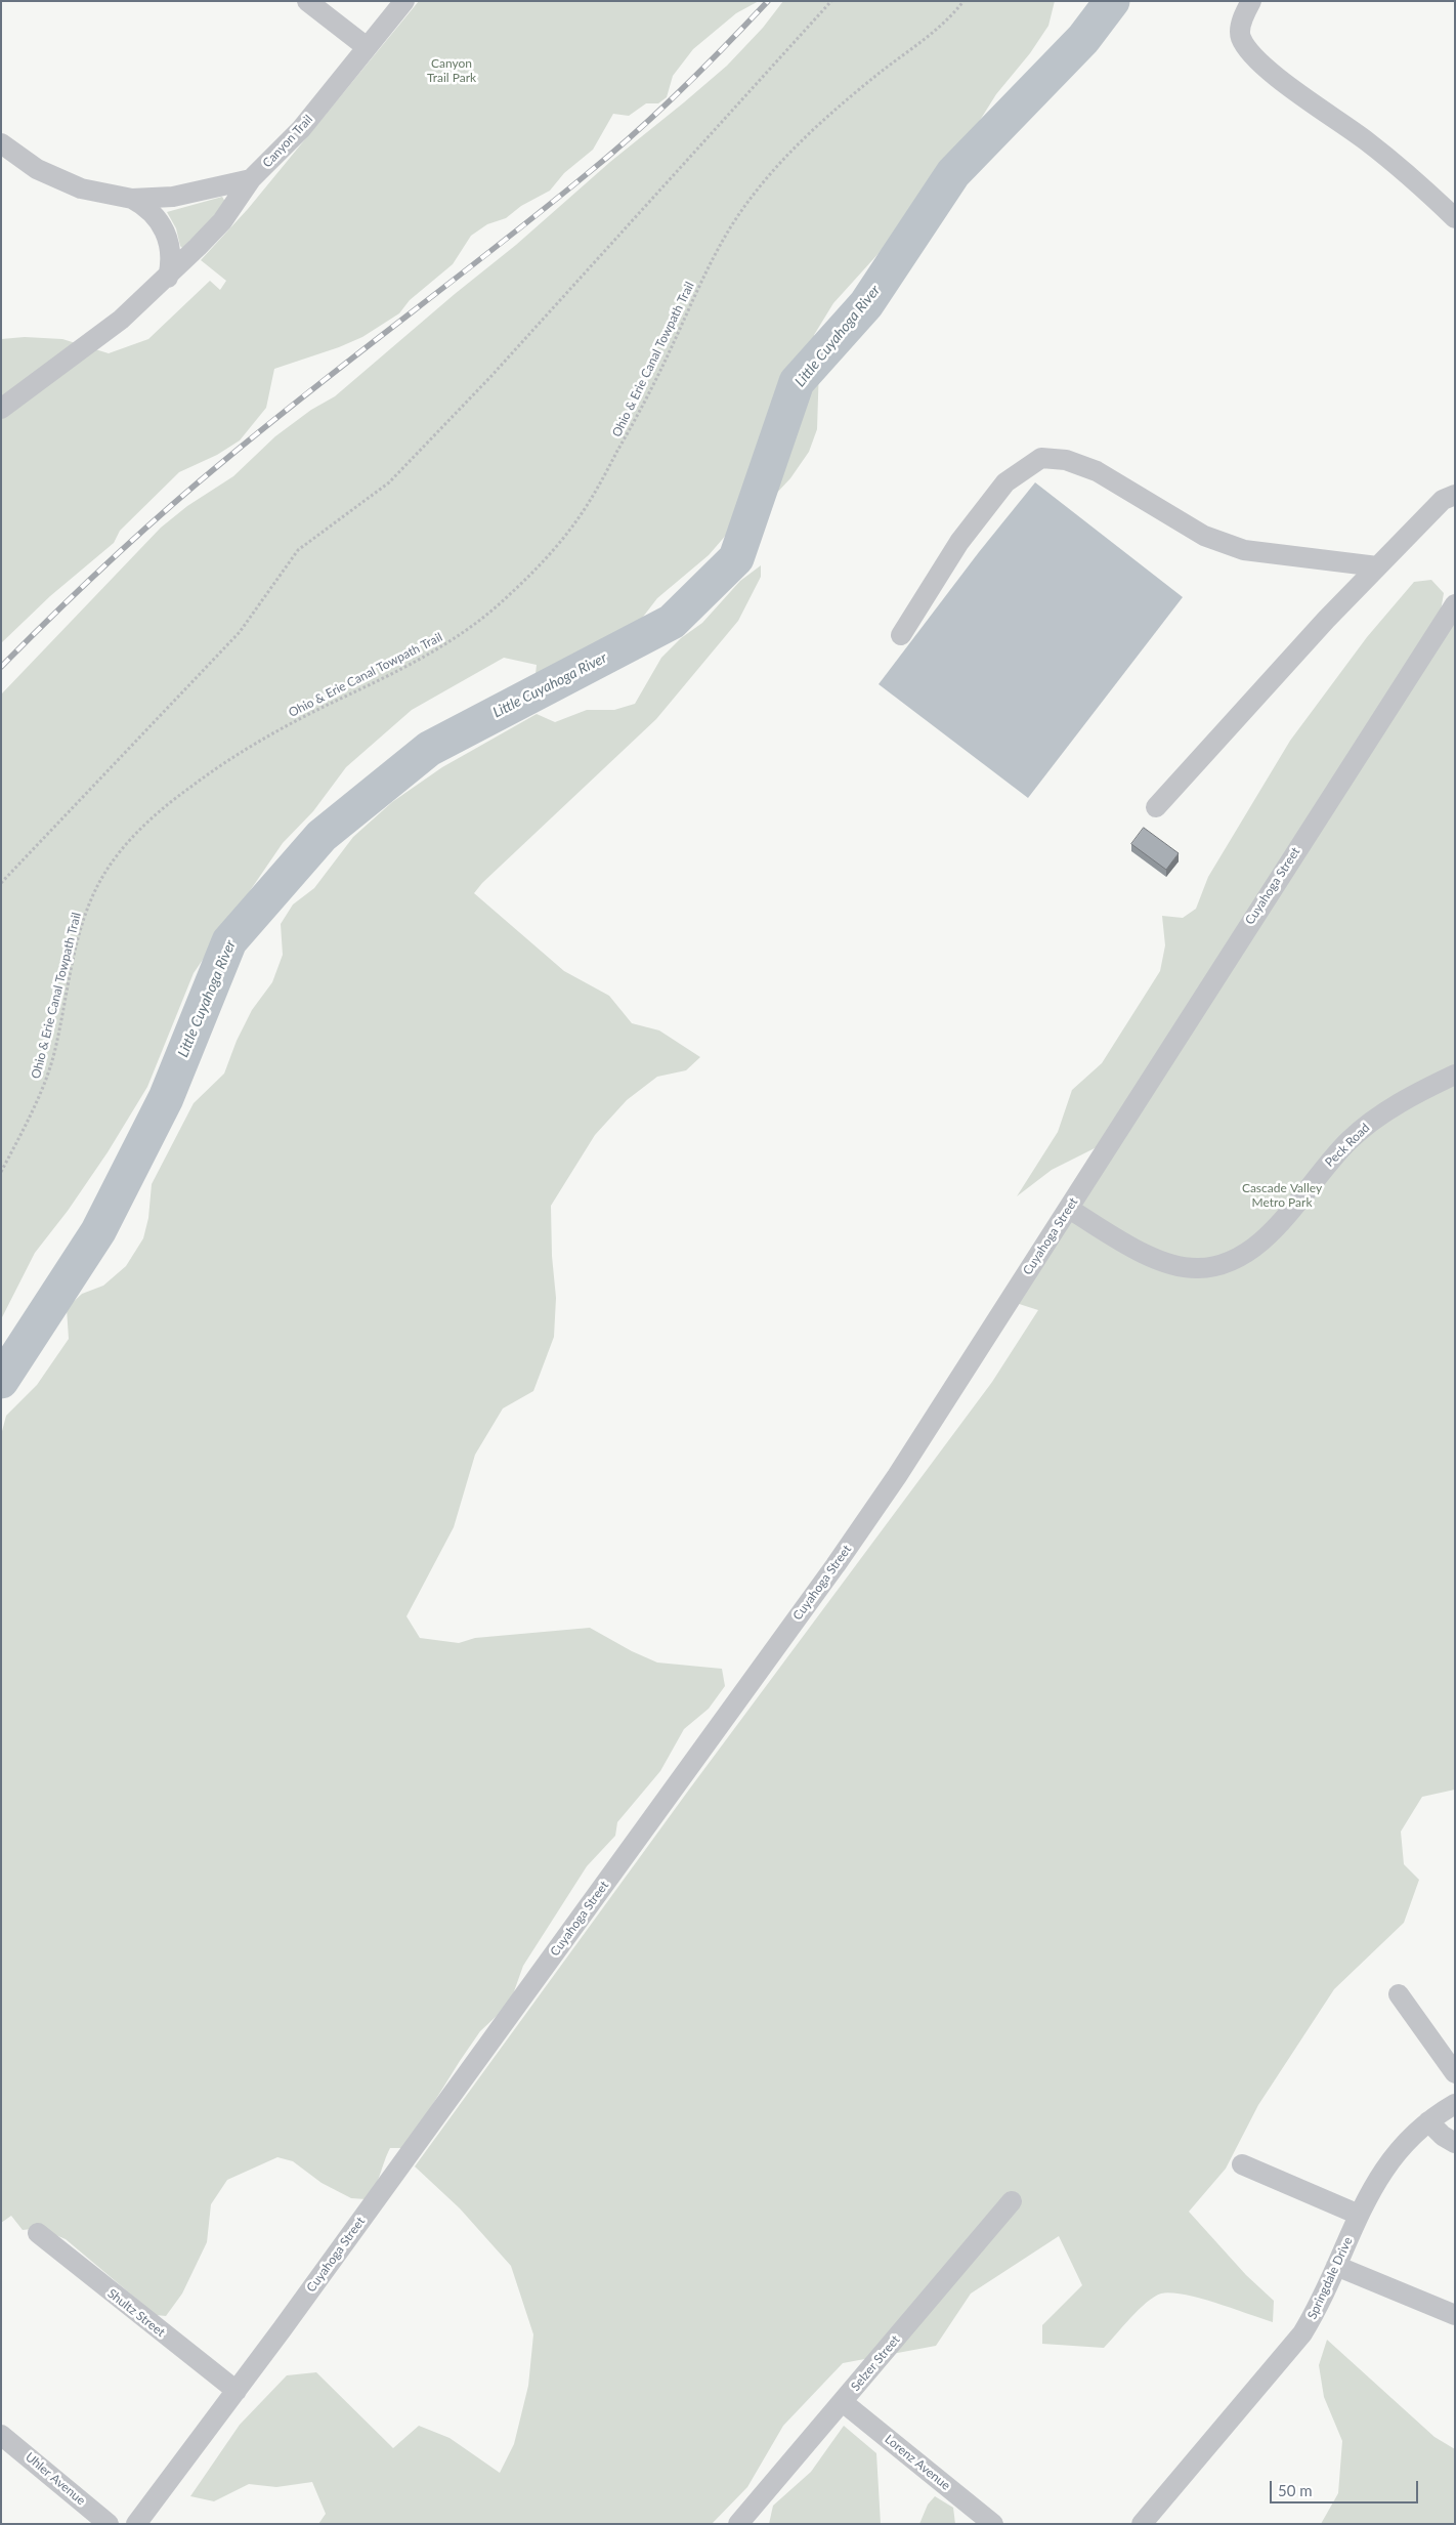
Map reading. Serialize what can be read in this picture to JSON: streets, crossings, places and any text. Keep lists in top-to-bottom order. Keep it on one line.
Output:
{"streets":{"street":["Canyon Trail","Cuyahoga Street","Peck Road","Springdale Drive","Shultz Street","Selzer Street","Lorenz Avenue","Uhler Avenue"],"path":["Ohio & Erie Canal Towpath Trail"]},"crossings":[["Cuyahoga Street","Peck Road"],["Cuyahoga Street","Shultz Street"],["Selzer Street","Lorenz Avenue"]],"water":["Little Cuyahoga River"],"parks":["Canyon Trail Park","Cascade Valley Metro Park"],"scale_bar":"50 m"}
